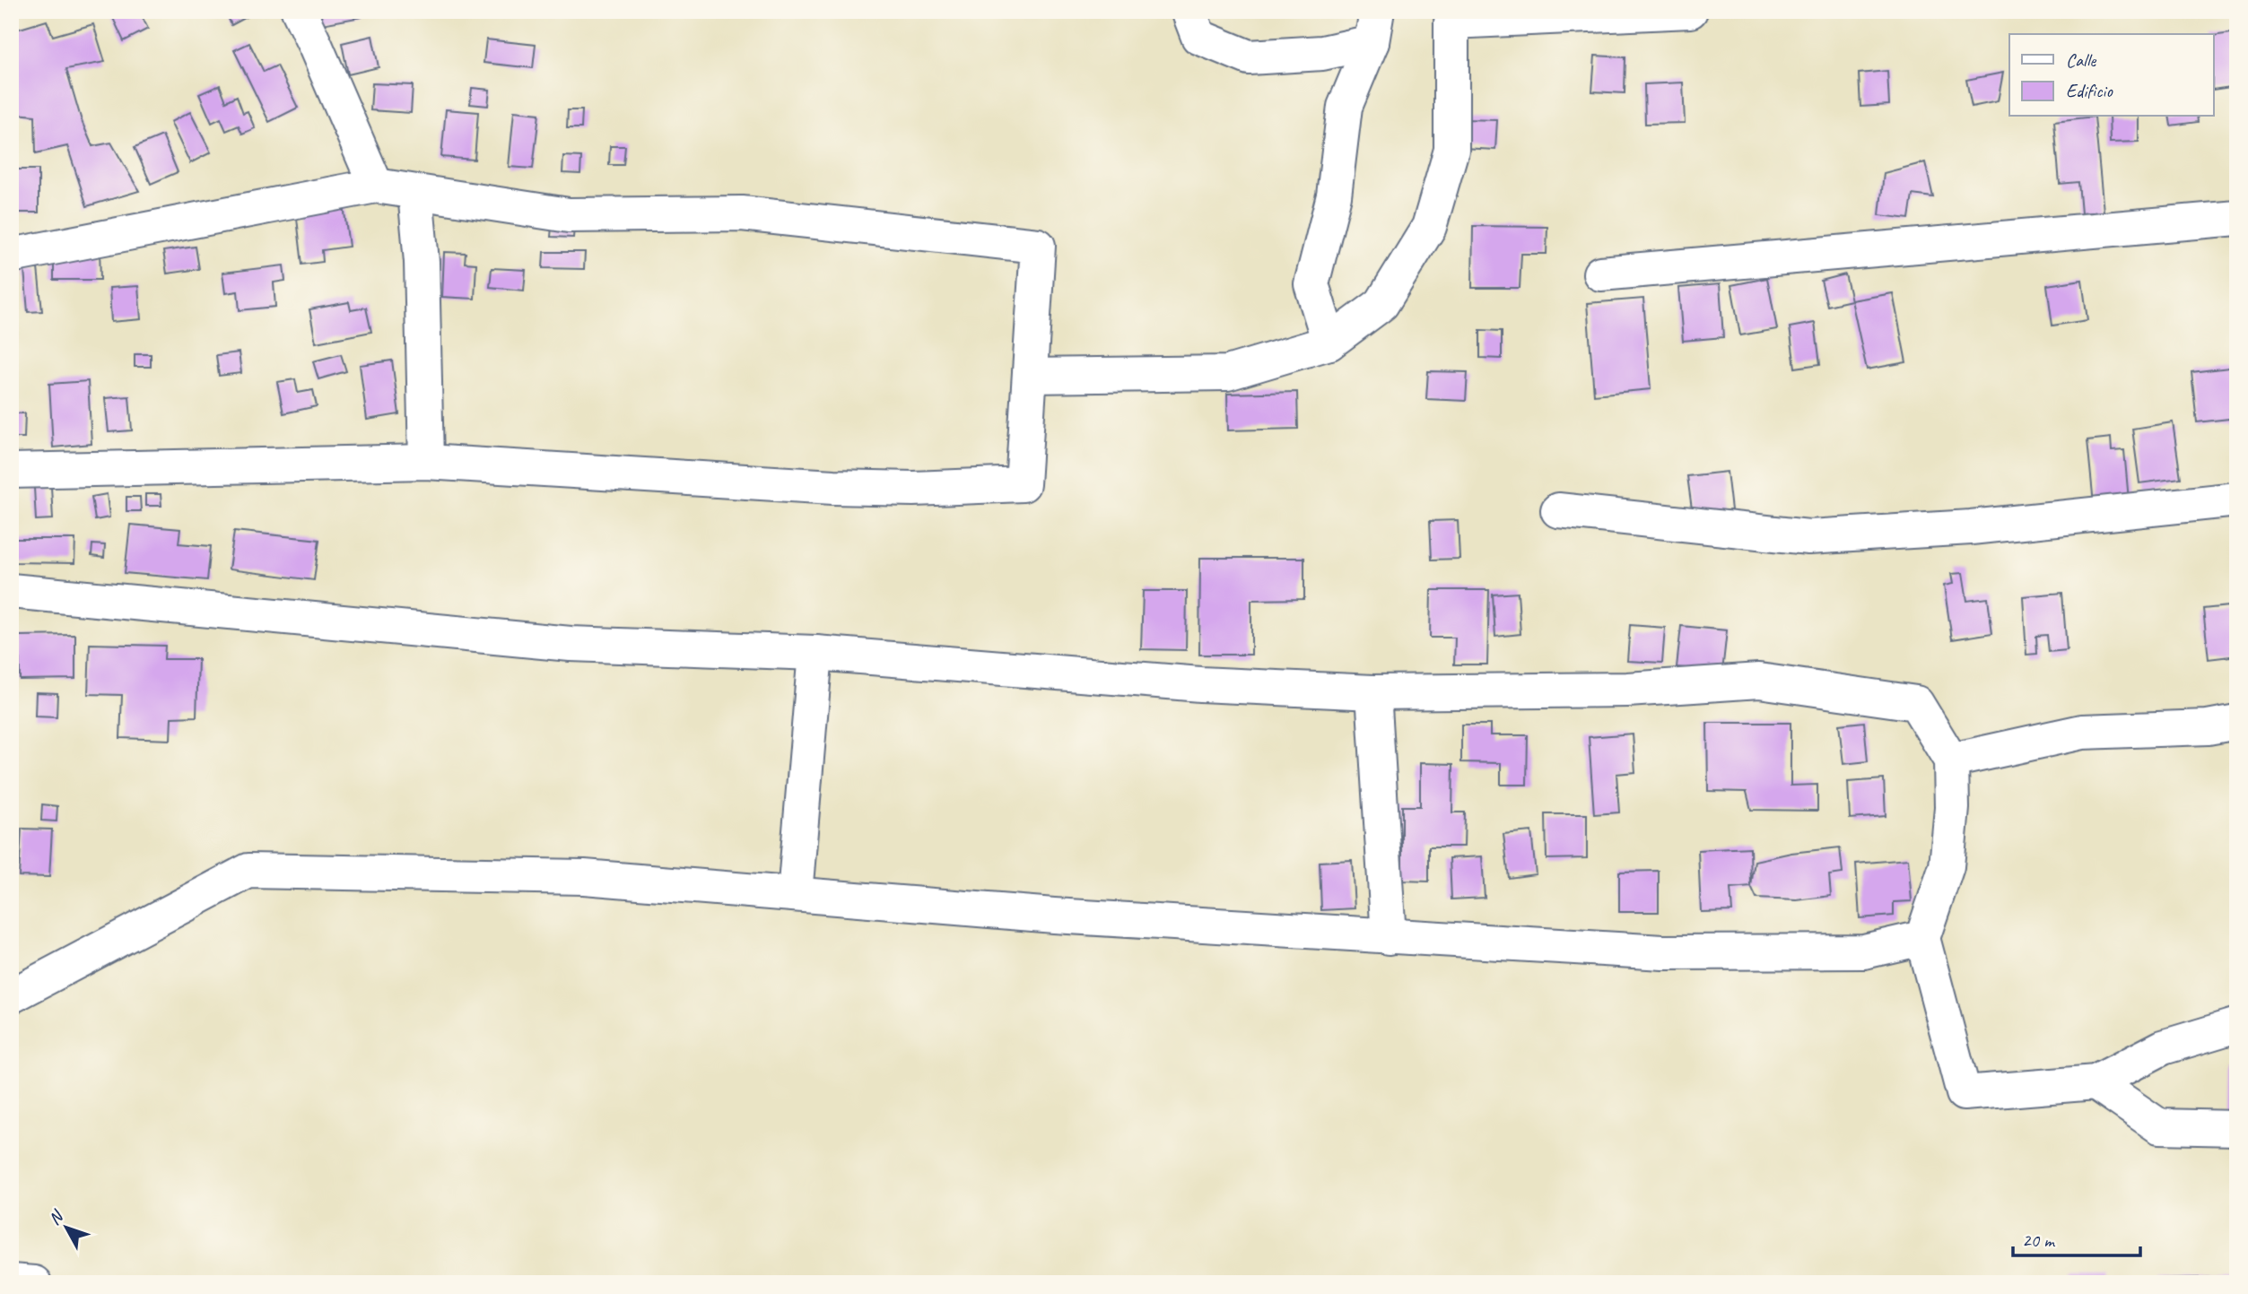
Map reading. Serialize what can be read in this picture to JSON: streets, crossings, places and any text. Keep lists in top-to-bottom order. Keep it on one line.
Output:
{"legend":["Calle","Edificio"],"scale_bar":"20 m","north":"top left"}
